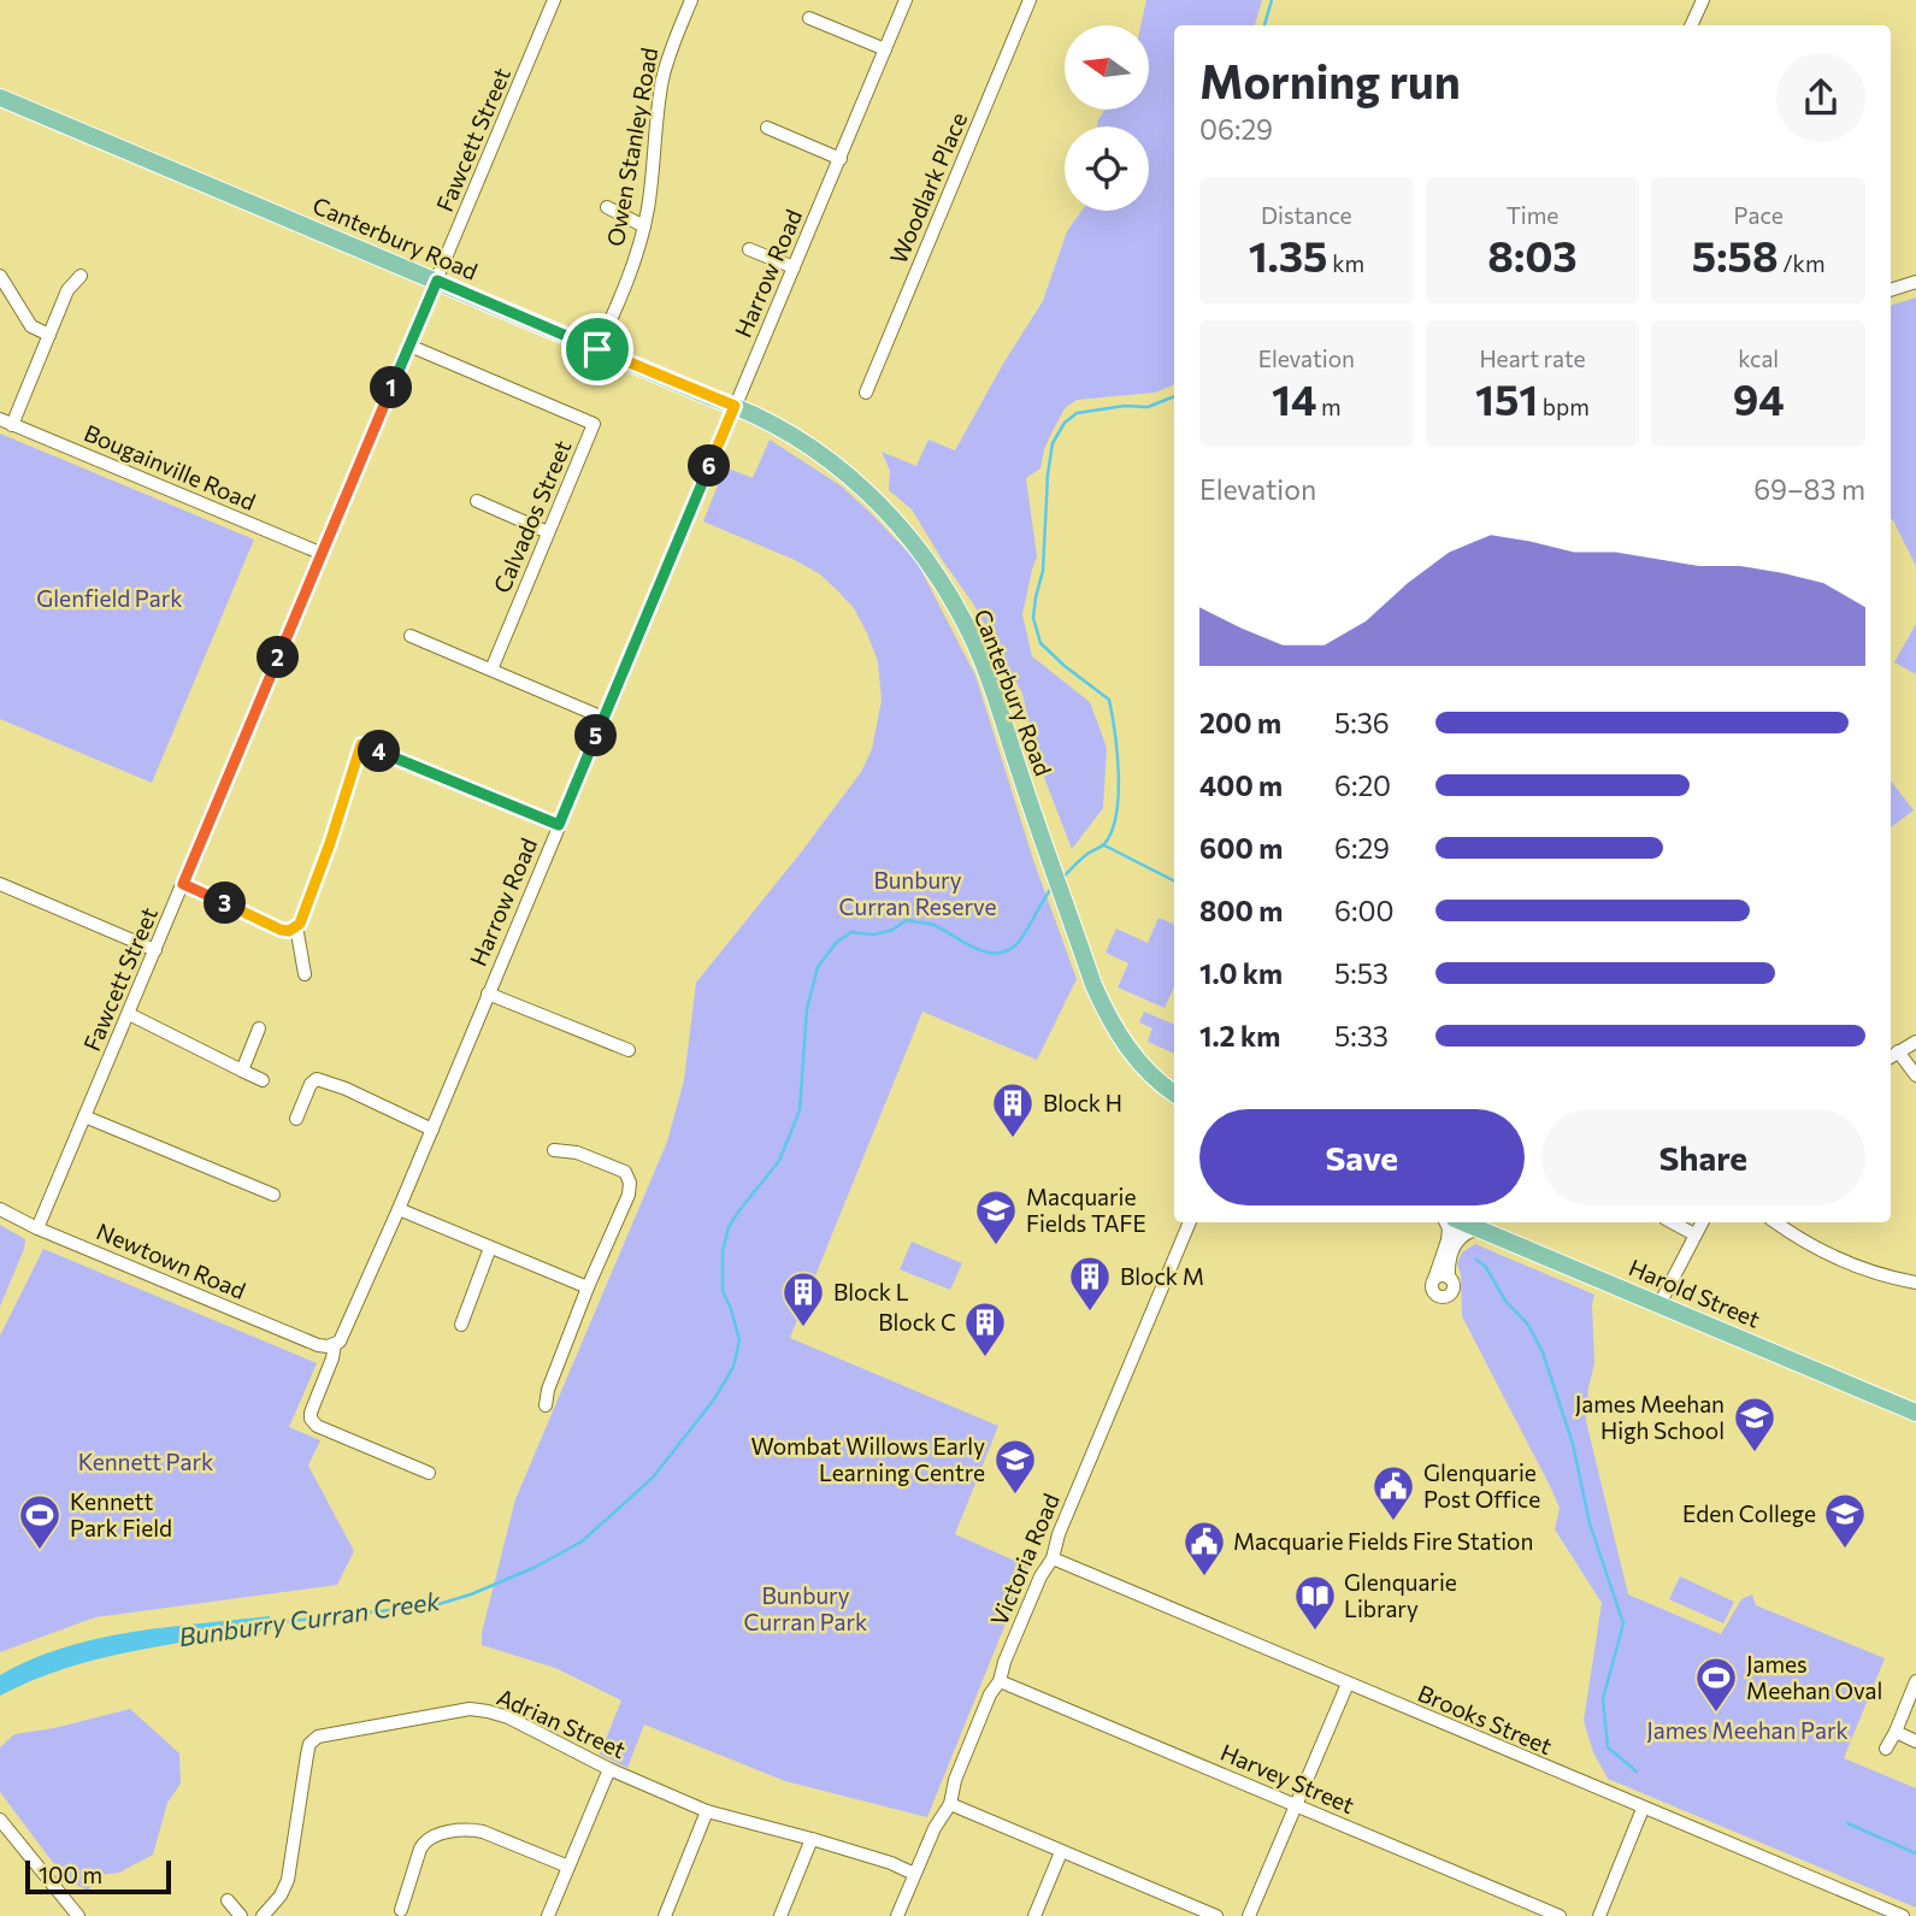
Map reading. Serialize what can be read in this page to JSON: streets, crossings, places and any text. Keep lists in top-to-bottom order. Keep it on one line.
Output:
{"streets":{"main road":["Canterbury Road","Harold Street"],"street":["Fawcett Street","Owen Stanley Road","Woodlark Place","Harrow Road","Bougainville Road","Calvados Street","Newtown Road","Victoria Road","Brooks Street","Adrian Street","Harvey Street"]},"crossings":[["Fawcett Street","Canterbury Road"],["Fawcett Street","Bougainville Road"],["Fawcett Street","Calvados Street"],["Fawcett Street","Newtown Road"],["Owen Stanley Road","Canterbury Road"],["Canterbury Road","Harrow Road"],["Harrow Road","Newtown Road"],["Victoria Road","Brooks Street"],["Victoria Road","Adrian Street"],["Victoria Road","Harvey Street"]],"water":["Bunburry Curran Creek"],"parks":["Glenfield Park","Bunbury Curran Reserve","Kennett Park","Bunbury Curran Park","James Meehan Park"],"places":{"building":["Block H","Block M","Block L","Block C"],"school or university":["Macquarie Fields TAFE","James Meehan High School","Wombat Willows Early Learning Centre","Eden College"],"public building":["Glenquarie Post Office","Macquarie Fields Fire Station"],"sports":["Kennett Park Field","James Meehan Oval"],"library":["Glenquarie Library"]},"scale_bar":"100 m","north":"left","page":{"heading":["Morning run","06:29"],"stats":[["Distance","1.35 km"],["Time","8:03"],["Pace","5:58 /km"],["Elevation","14 m"],["Heart rate","151 bpm"],["kcal","94"]],"pins":["1","6","2","5","4","3"],"chart":["Elevation","69–83 m"],"list":[{"name":"200 m","note":"5:36"},{"name":"400 m","note":"6:20"},{"name":"600 m","note":"6:29"},{"name":"800 m","note":"6:00"},{"name":"1.0 km","note":"5:53"},{"name":"1.2 km","note":"5:33"}],"buttons":["Save","Share"],"scale":"100 m"}}
